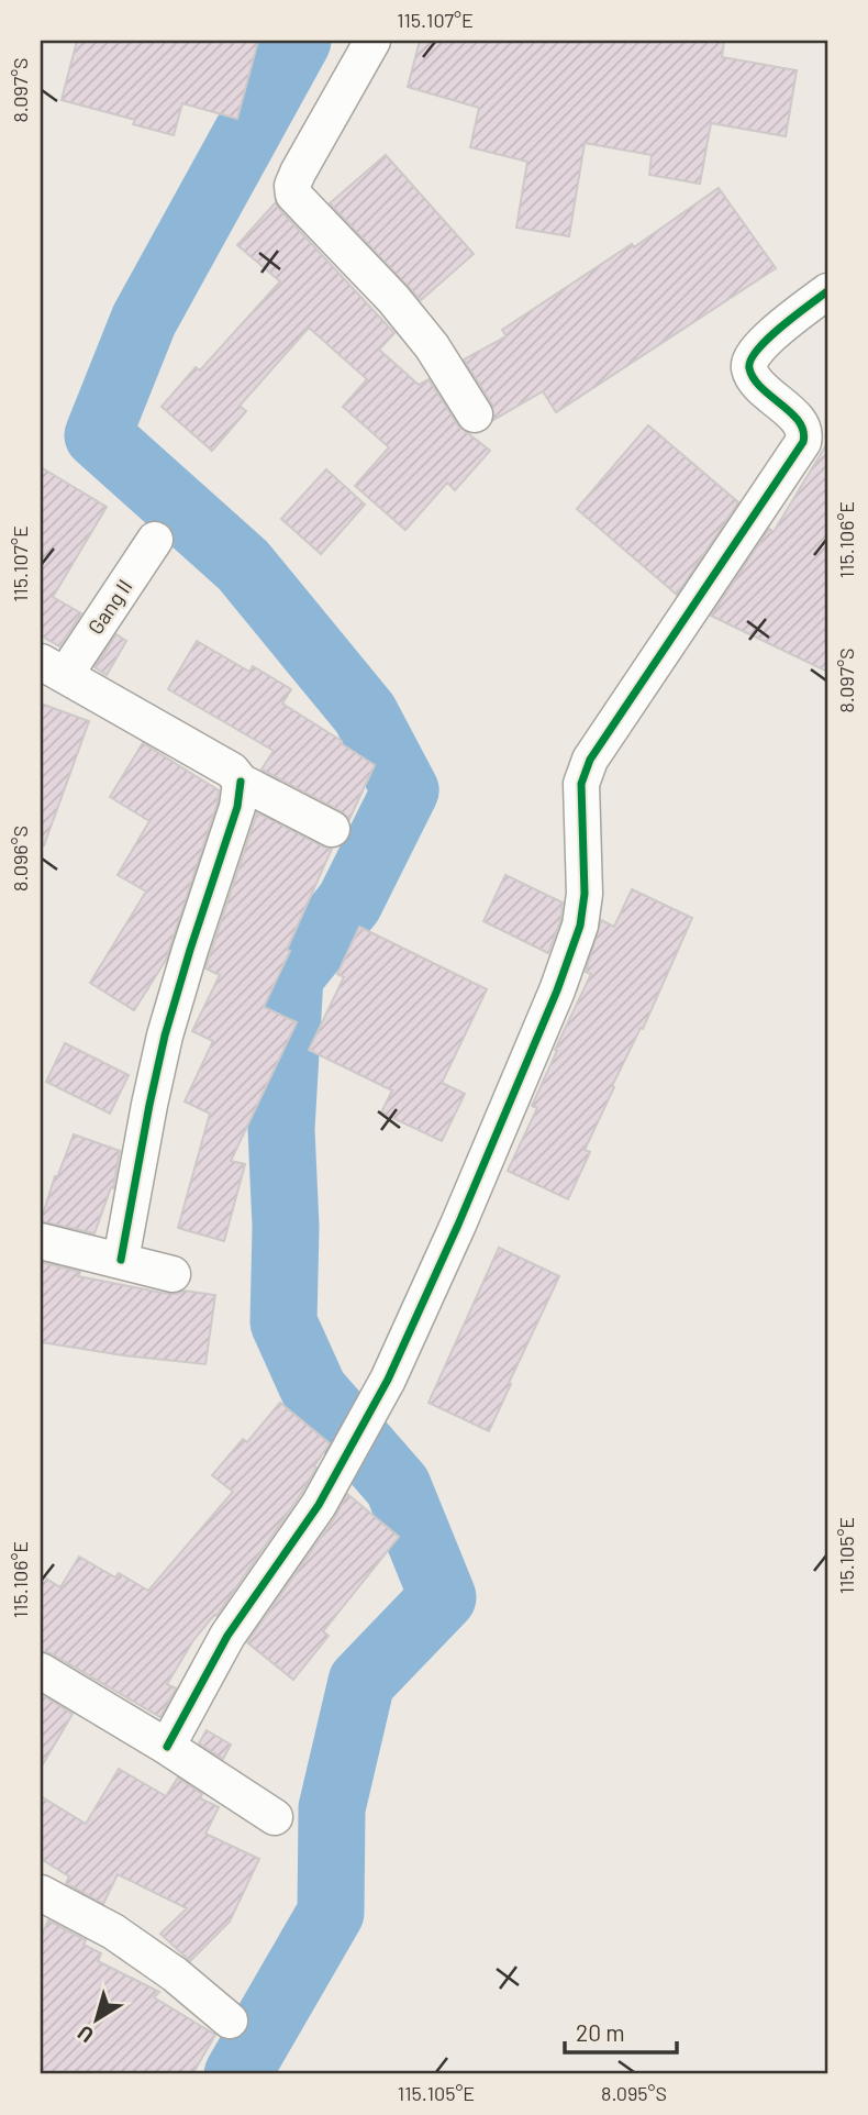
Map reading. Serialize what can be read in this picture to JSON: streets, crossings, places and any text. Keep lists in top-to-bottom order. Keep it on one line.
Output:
{"streets":{"street":["Gang II"]},"scale_bar":"20 m","north":"bottom left","coordinates":["115.107°E","8.097°S","115.106°E","8.096°S","115.105°E","8.095°S"]}
